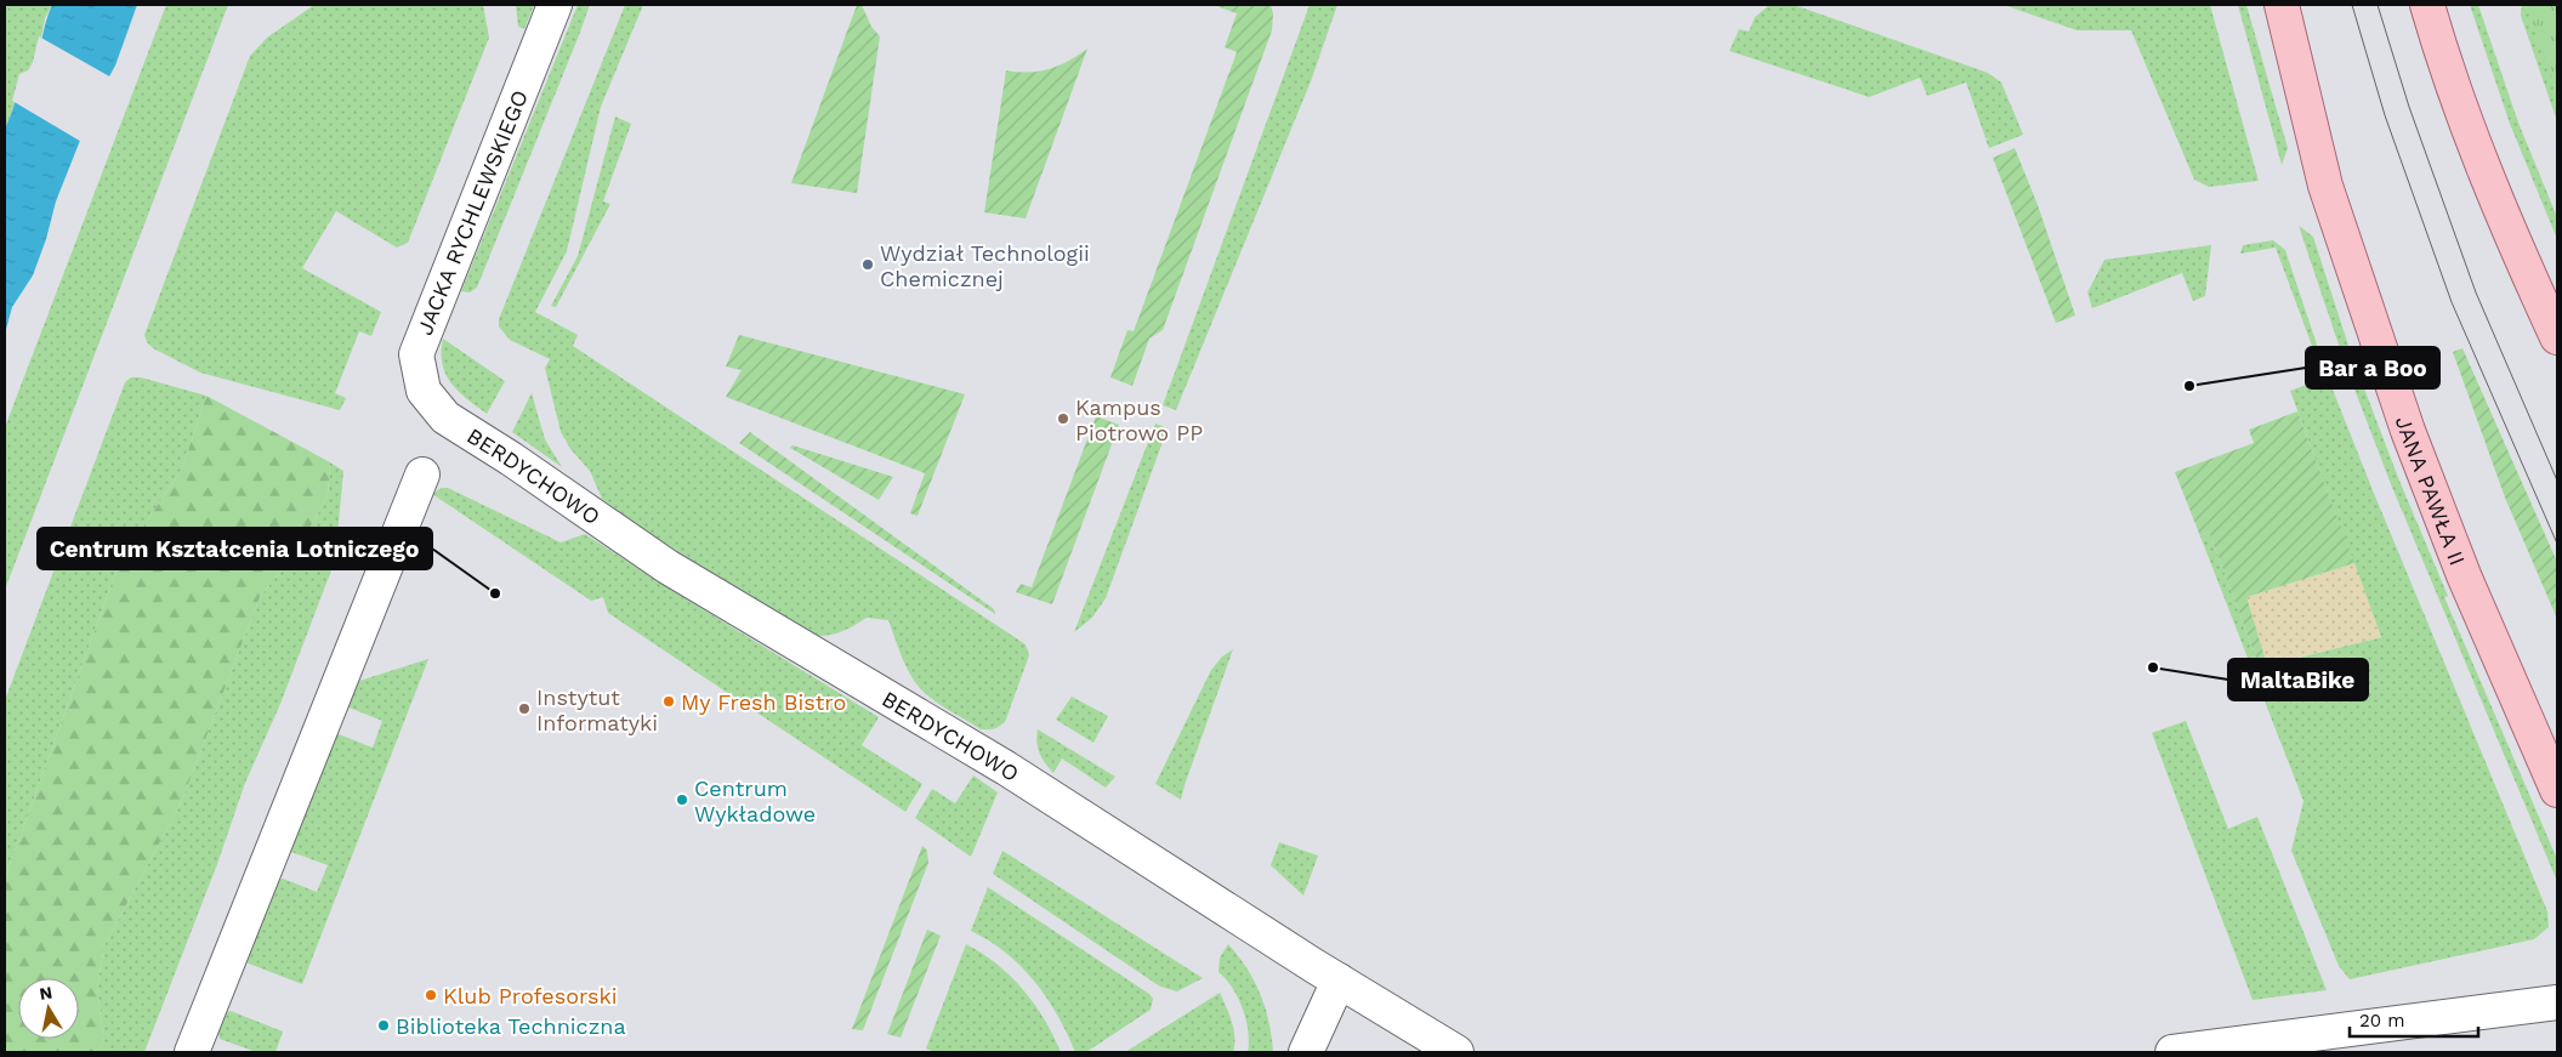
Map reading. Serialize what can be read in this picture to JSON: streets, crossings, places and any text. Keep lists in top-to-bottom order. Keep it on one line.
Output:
{"streets":{"main road":["JANA PAWŁA II"],"street":["JACKA RYCHLEWSKIEGO","BERDYCHOWO"]},"crossings":[["JACKA RYCHLEWSKIEGO","BERDYCHOWO"]],"places":["Wydział Technologii Chemicznej","Bar a Boo","Kampus Piotrowo PP","Centrum Kształcenia Lotniczego","MaltaBike","My Fresh Bistro","Instytut Informatyki","Centrum Wykładowe","Klub Profesorski","Biblioteka Techniczna"],"scale_bar":"20 m","north":"top"}
